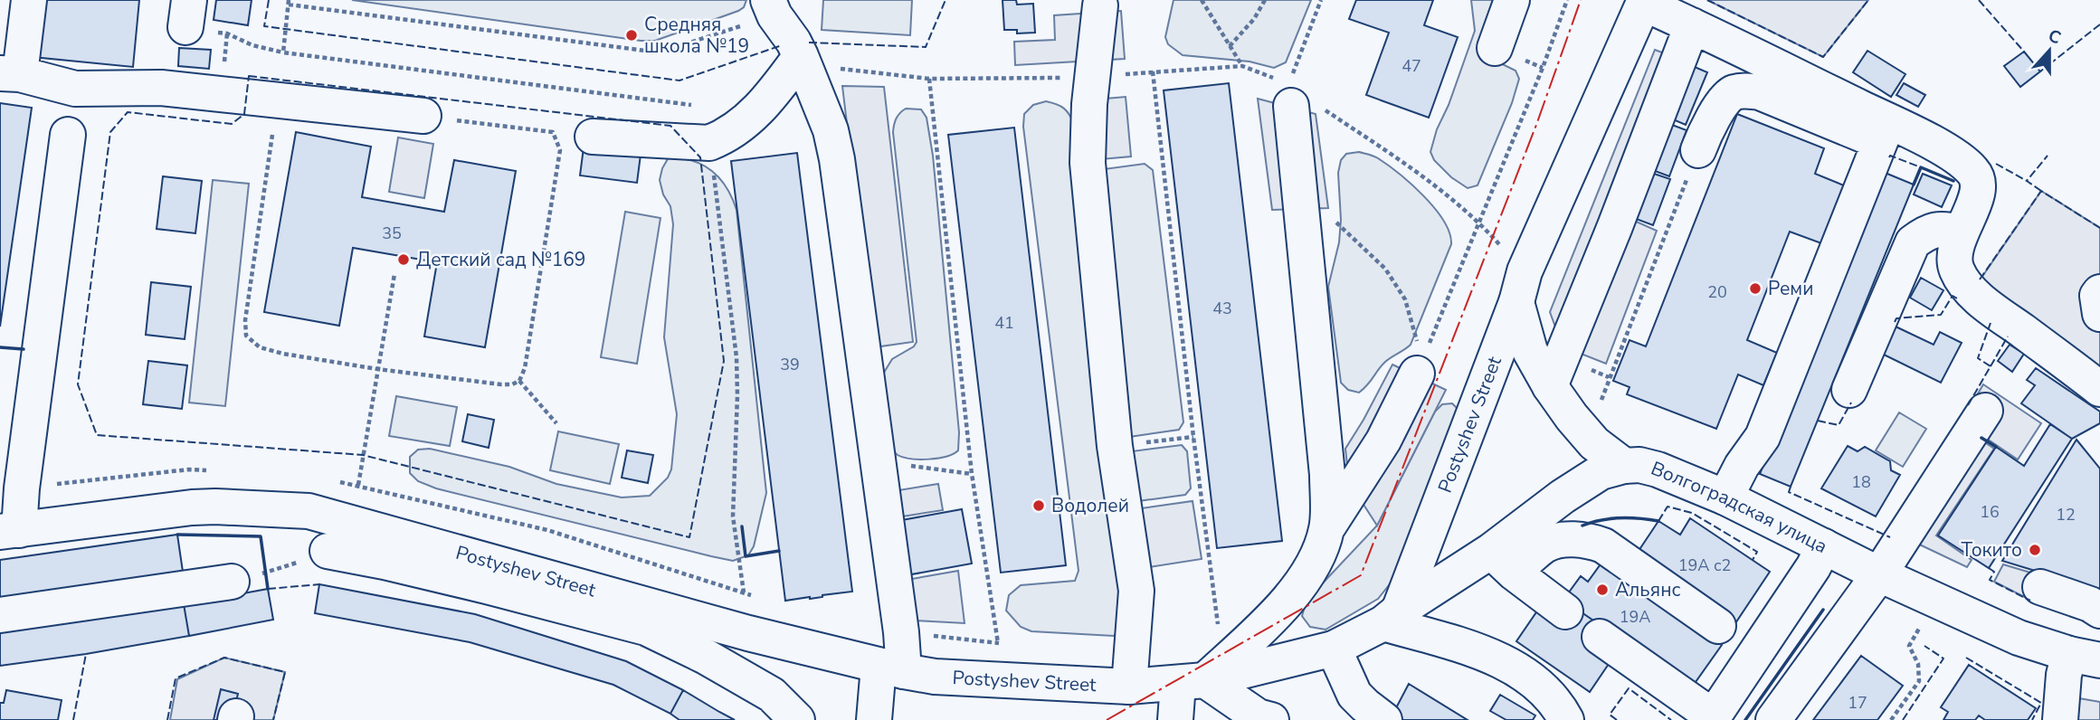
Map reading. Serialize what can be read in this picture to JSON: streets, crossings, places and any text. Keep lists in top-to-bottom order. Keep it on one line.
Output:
{"streets":{"main road":["Postyshev Street","Волгоградская улица"]},"crossings":[["Postyshev Street","Волгоградская улица"]],"places":["Средняя школа №19","Детский сад №169","Реми","Водолей","Токито","Альянс"],"house_numbers":["47","35","20","43","41","39","18","16","12","19А с2","19А","17"],"north":"top"}
